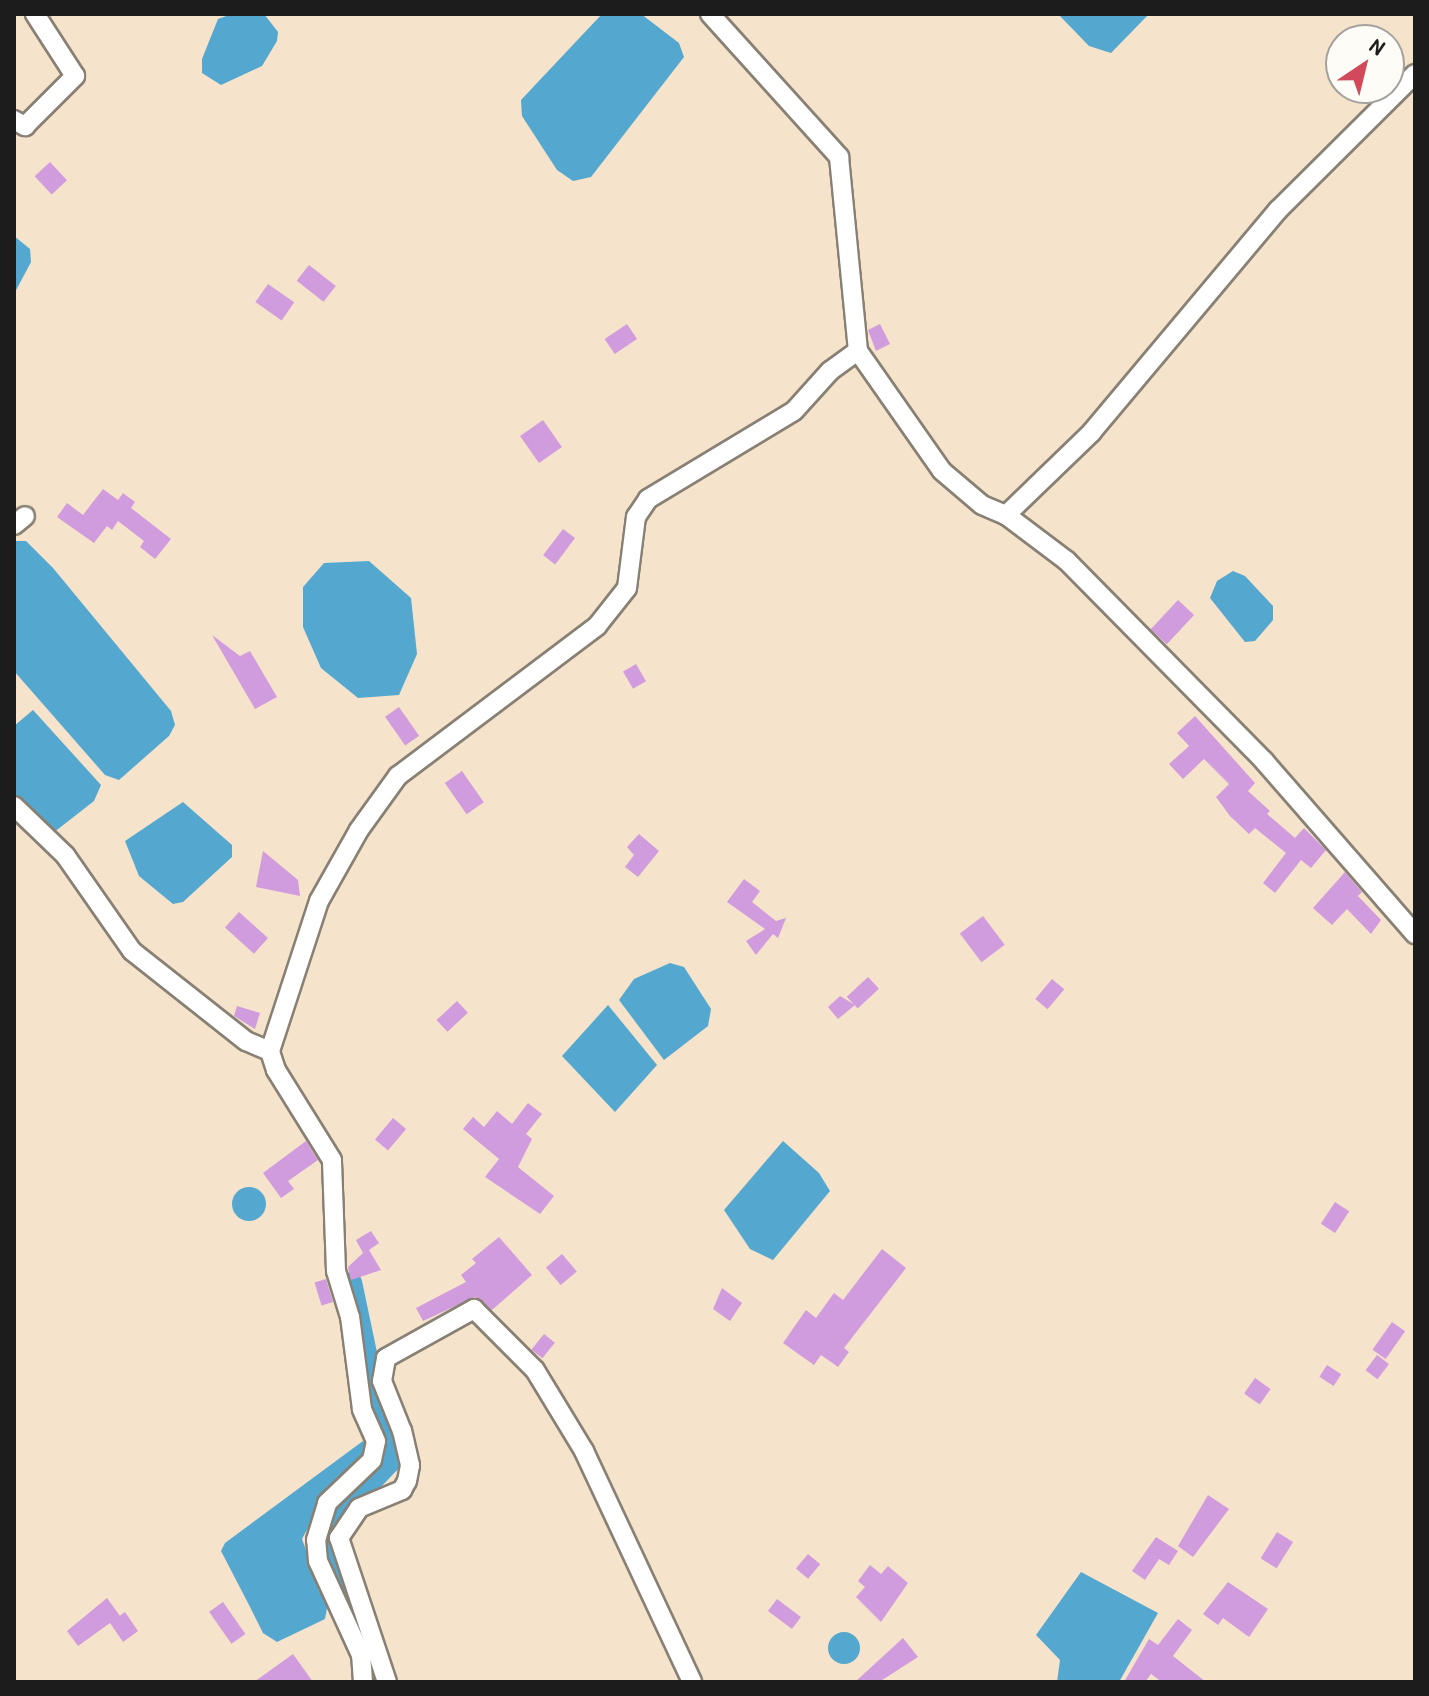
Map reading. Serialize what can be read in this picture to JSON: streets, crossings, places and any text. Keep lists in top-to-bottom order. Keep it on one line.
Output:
{"north":"top right"}
